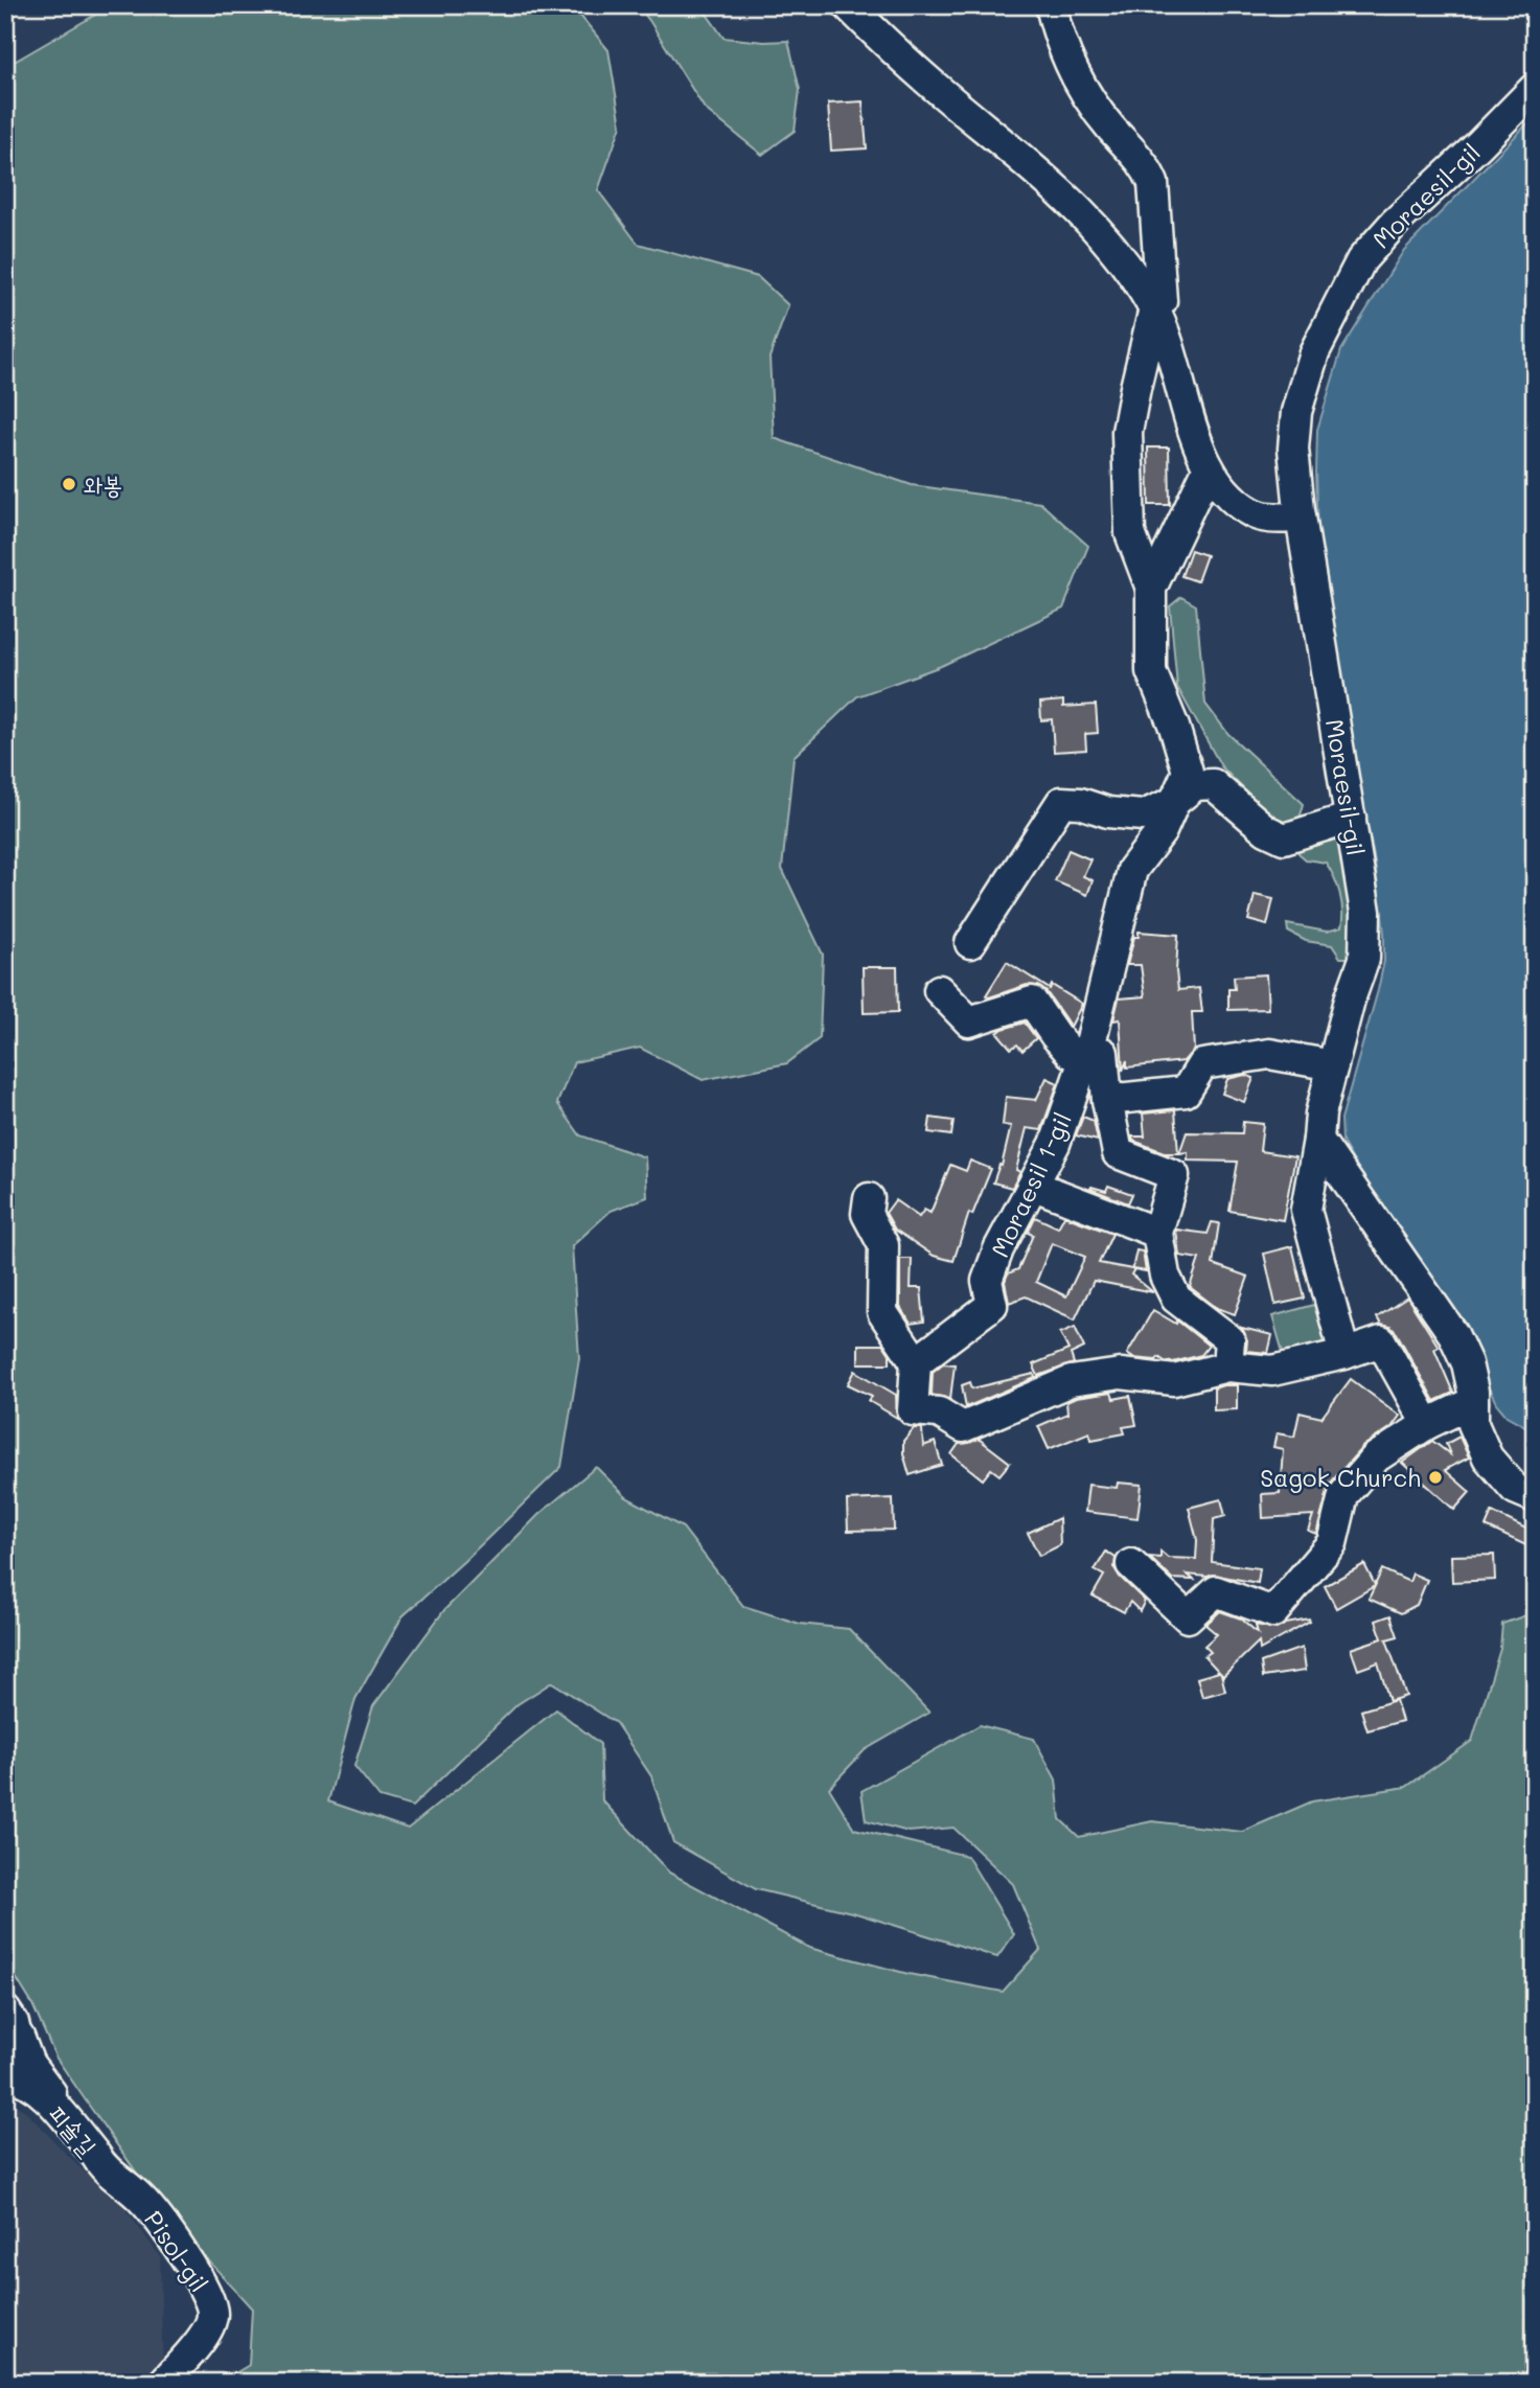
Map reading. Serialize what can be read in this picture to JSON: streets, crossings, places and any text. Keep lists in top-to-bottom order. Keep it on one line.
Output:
{"streets":{"street":["Moraesil-gil","Moraesil 1-gil","피솔길","Pisol-gil"]},"crossings":[["피솔길","Pisol-gil"]],"places":["와봉","Sagok Church"]}
